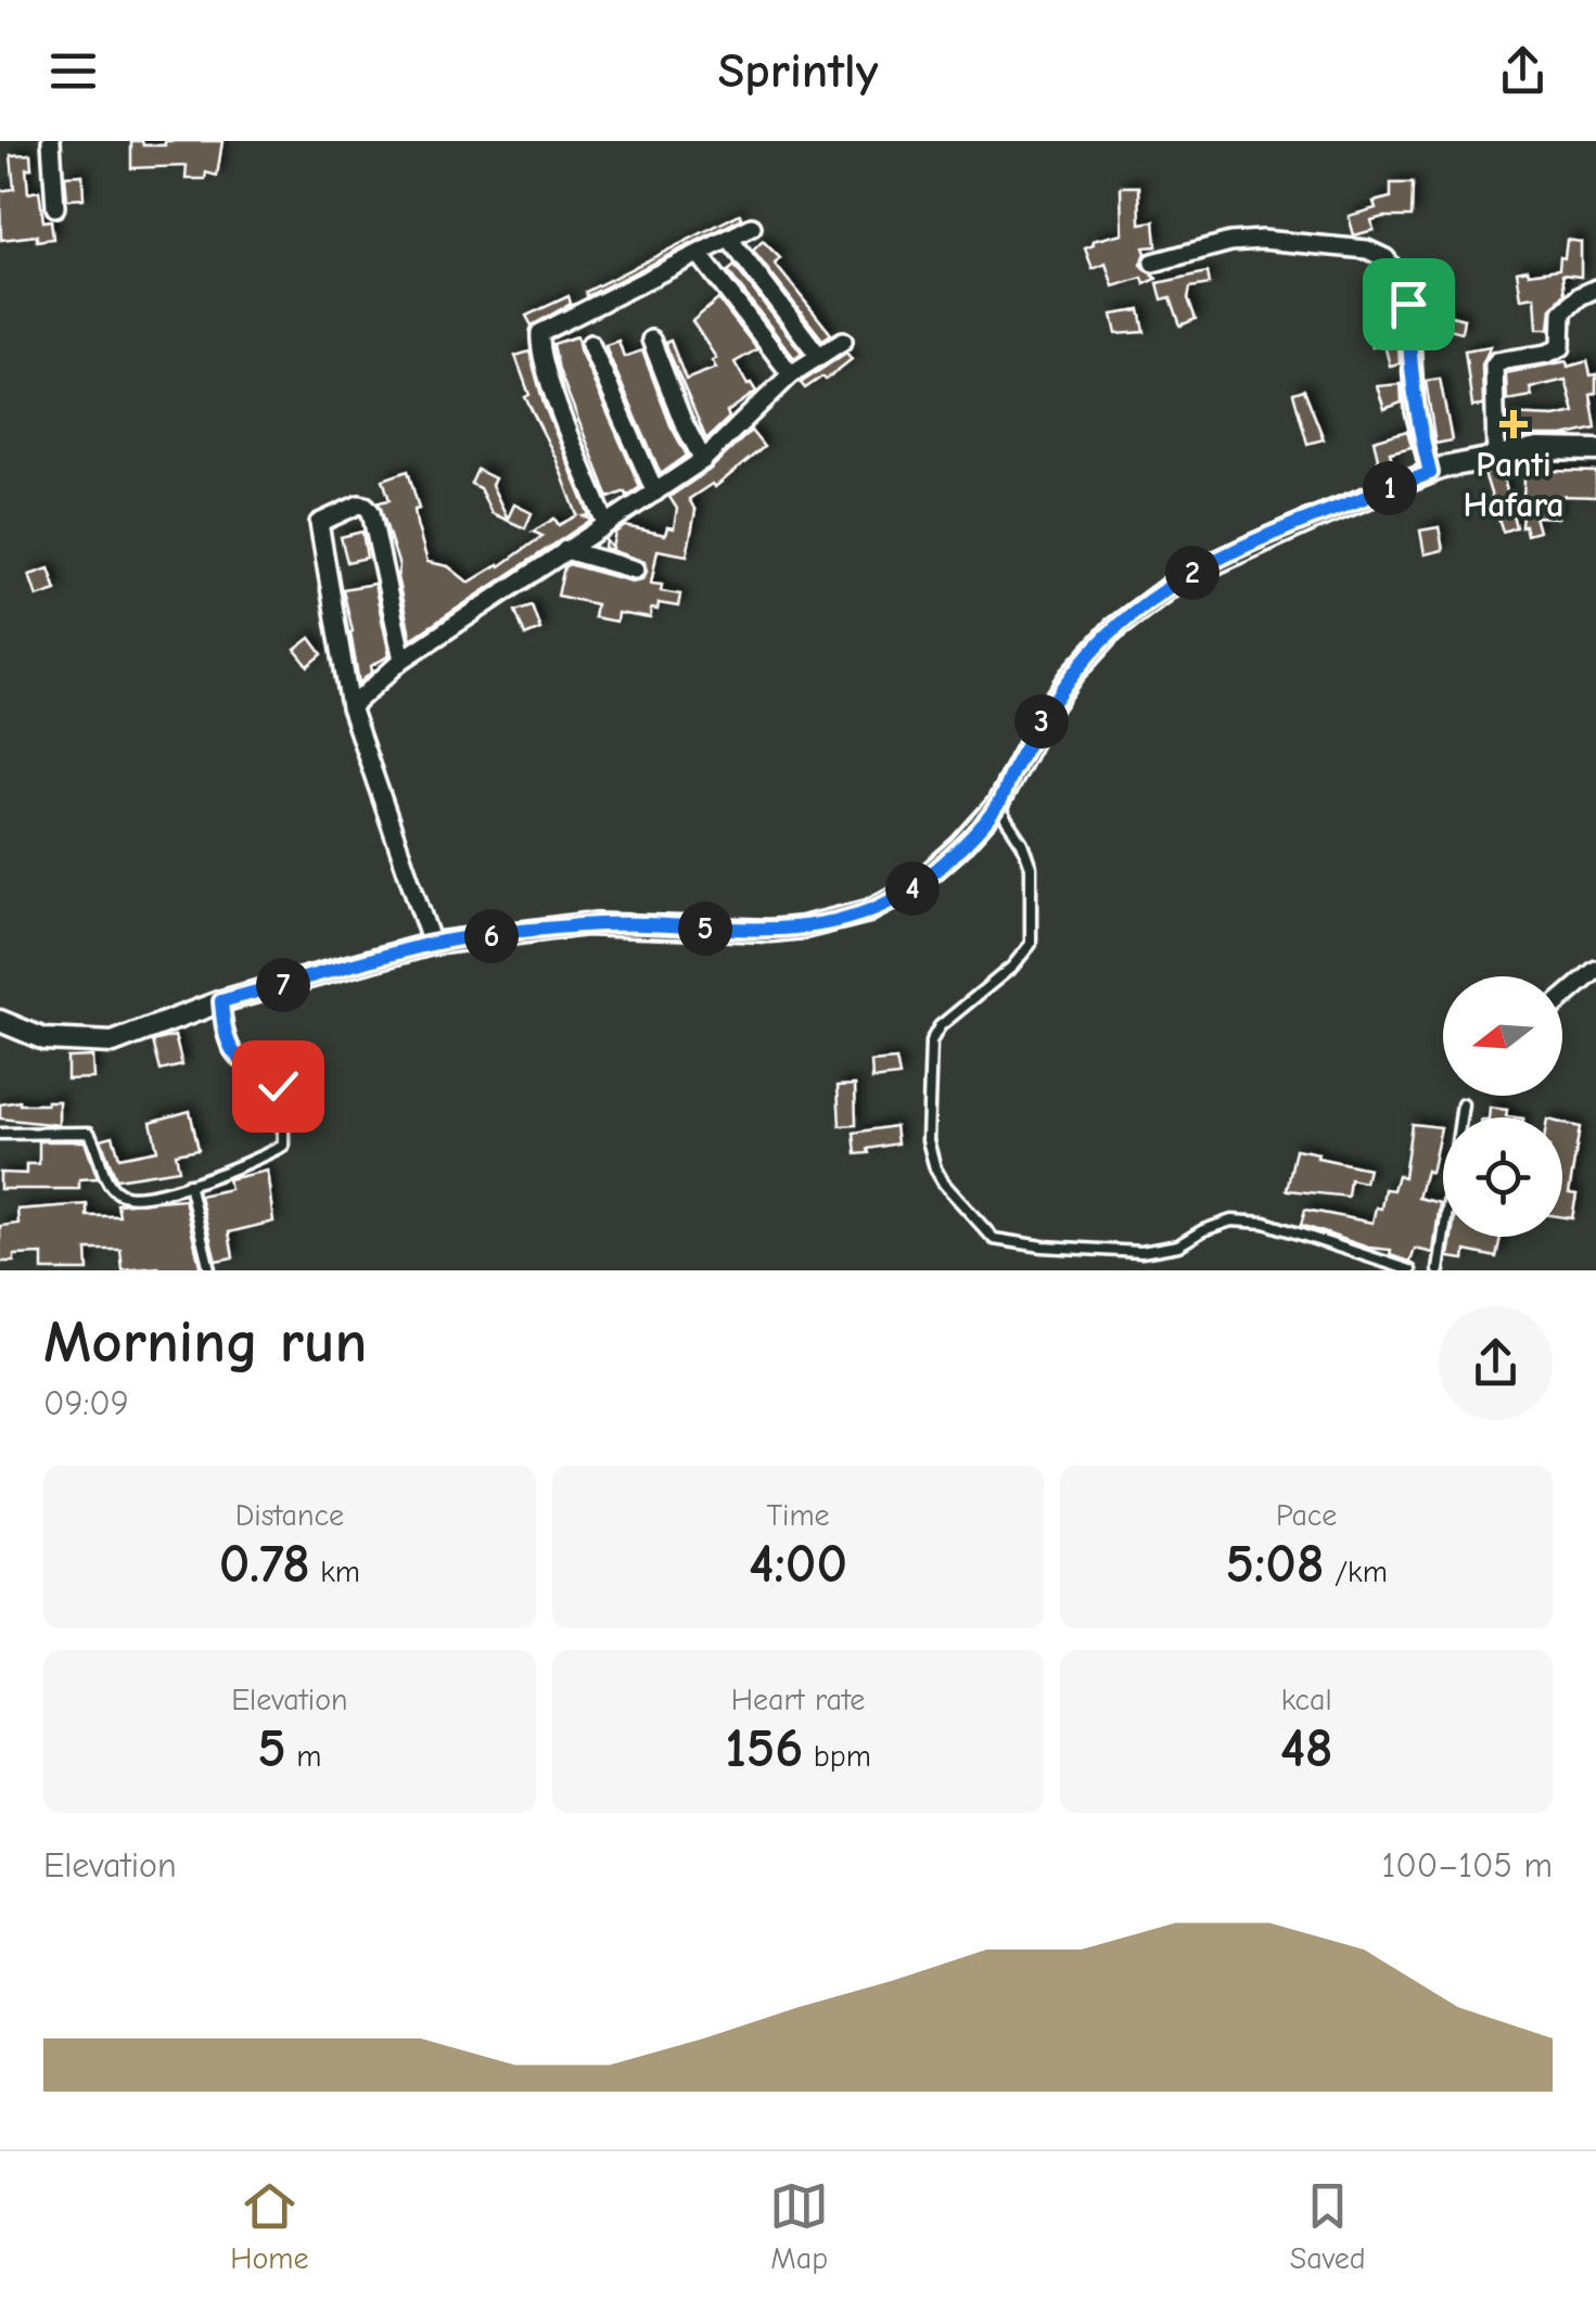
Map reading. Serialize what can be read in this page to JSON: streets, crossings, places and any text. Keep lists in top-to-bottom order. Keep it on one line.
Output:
{"places":{"health":["Panti Hafara"]},"north":"left","page":{"header":"Sprintly","pins":["1","2","3","4","5","6","7"],"heading":["Morning run","09:09"],"stats":[["Distance","0.78 km"],["Time","4:00"],["Pace","5:08 /km"],["Elevation","5 m"],["Heart rate","156 bpm"],["kcal","48"]],"chart":["Elevation","100–105 m"],"tabs":["Home","Map","Saved"]}}
